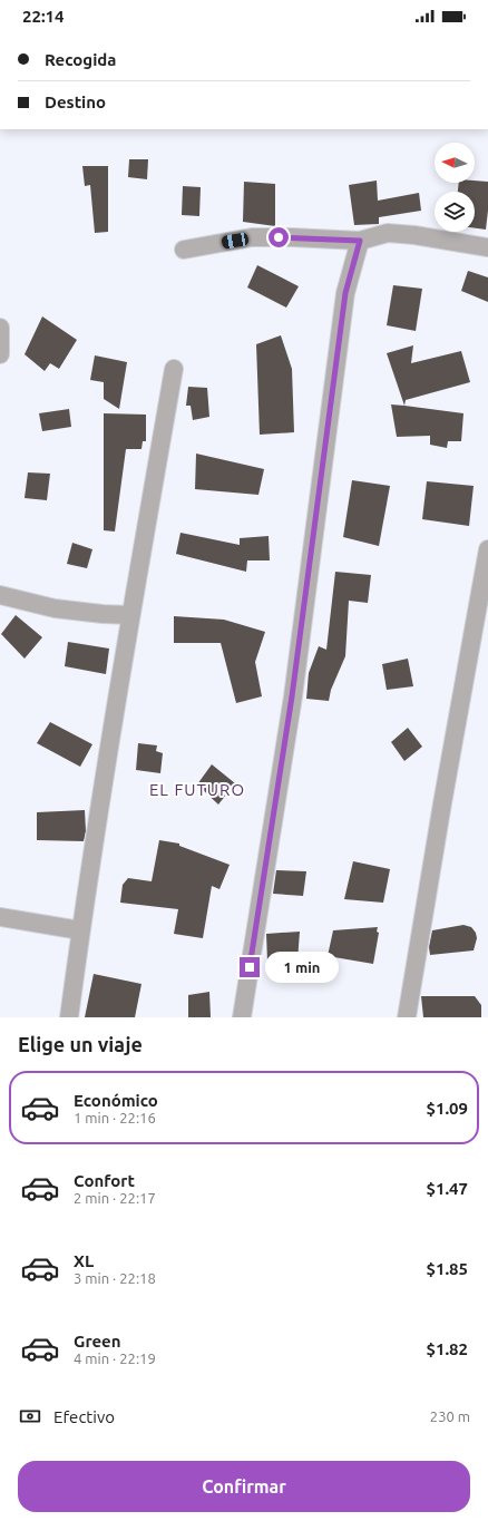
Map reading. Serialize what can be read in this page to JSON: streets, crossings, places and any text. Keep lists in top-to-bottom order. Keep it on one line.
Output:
{"districts":["EL FUTURO"],"north":"left","page":{"status":"22:14","banner":["Recogida","Destino"],"bubble":"1 min","heading":"Elige un viaje","list":[{"name":"Económico","note":"1 min · 22:16","value":"$1.09"},{"name":"Confort","note":"2 min · 22:17","value":"$1.47"},{"name":"XL","note":"3 min · 22:18","value":"$1.85"},{"name":"Green","note":"4 min · 22:19","value":"$1.82"}],"pay":["Efectivo","230 m"],"buttons":"Confirmar"}}
